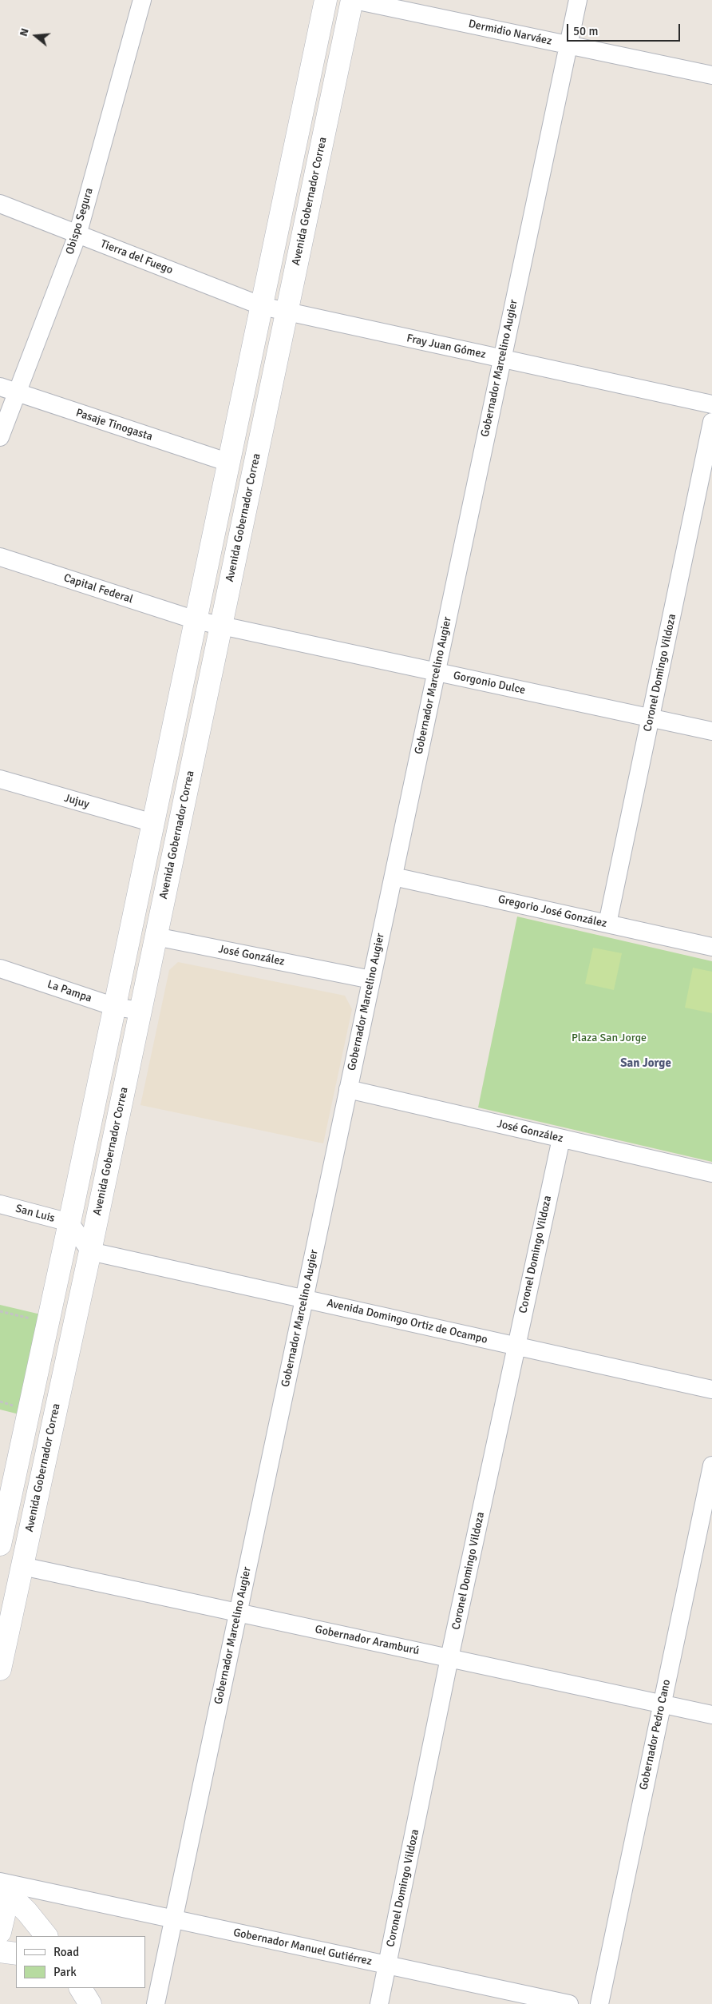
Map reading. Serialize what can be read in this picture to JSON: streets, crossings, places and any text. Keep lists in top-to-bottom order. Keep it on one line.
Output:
{"streets":{"main road":["Avenida Gobernador Correa"],"street":["Dermidio Narváez","Obispo Segura","Tierra del Fuego","Fray Juan Gómez","Gobernador Marcelino Augier","Pasaje Tinogasta","Capital Federal","Coronel Domingo Vildoza","Gorgonio Dulce","Jujuy","Gregorio José González","José González","La Pampa","San Luis","Avenida Domingo Ortiz de Ocampo","Gobernador Aramburú","Gobernador Pedro Cano","Gobernador Manuel Gutiérrez"]},"crossings":[["Dermidio Narváez","Avenida Gobernador Correa"],["Dermidio Narváez","Gobernador Marcelino Augier"],["Avenida Gobernador Correa","Tierra del Fuego"],["Avenida Gobernador Correa","Fray Juan Gómez"],["Avenida Gobernador Correa","Pasaje Tinogasta"],["Avenida Gobernador Correa","Capital Federal"],["Avenida Gobernador Correa","Gorgonio Dulce"],["Avenida Gobernador Correa","Jujuy"],["Avenida Gobernador Correa","José González"],["Avenida Gobernador Correa","La Pampa"],["Avenida Gobernador Correa","San Luis"],["Avenida Gobernador Correa","Avenida Domingo Ortiz de Ocampo"],["Avenida Gobernador Correa","Gobernador Aramburú"],["Obispo Segura","Tierra del Fuego"],["Obispo Segura","Pasaje Tinogasta"],["Tierra del Fuego","Fray Juan Gómez"],["Fray Juan Gómez","Gobernador Marcelino Augier"],["Gobernador Marcelino Augier","Gorgonio Dulce"],["Gobernador Marcelino Augier","Gregorio José González"],["Gobernador Marcelino Augier","José González"],["Gobernador Marcelino Augier","Avenida Domingo Ortiz de Ocampo"],["Gobernador Marcelino Augier","Gobernador Aramburú"],["Gobernador Marcelino Augier","Gobernador Manuel Gutiérrez"],["Capital Federal","Gorgonio Dulce"],["Coronel Domingo Vildoza","Gorgonio Dulce"],["Coronel Domingo Vildoza","Gregorio José González"],["Coronel Domingo Vildoza","José González"],["Coronel Domingo Vildoza","Avenida Domingo Ortiz de Ocampo"],["Coronel Domingo Vildoza","Gobernador Aramburú"],["Coronel Domingo Vildoza","Gobernador Manuel Gutiérrez"],["Gobernador Aramburú","Gobernador Pedro Cano"]],"districts":["San Jorge"],"parks":["Plaza San Jorge"],"legend":["Road","Park"],"scale_bar":"50 m","north":"left"}
